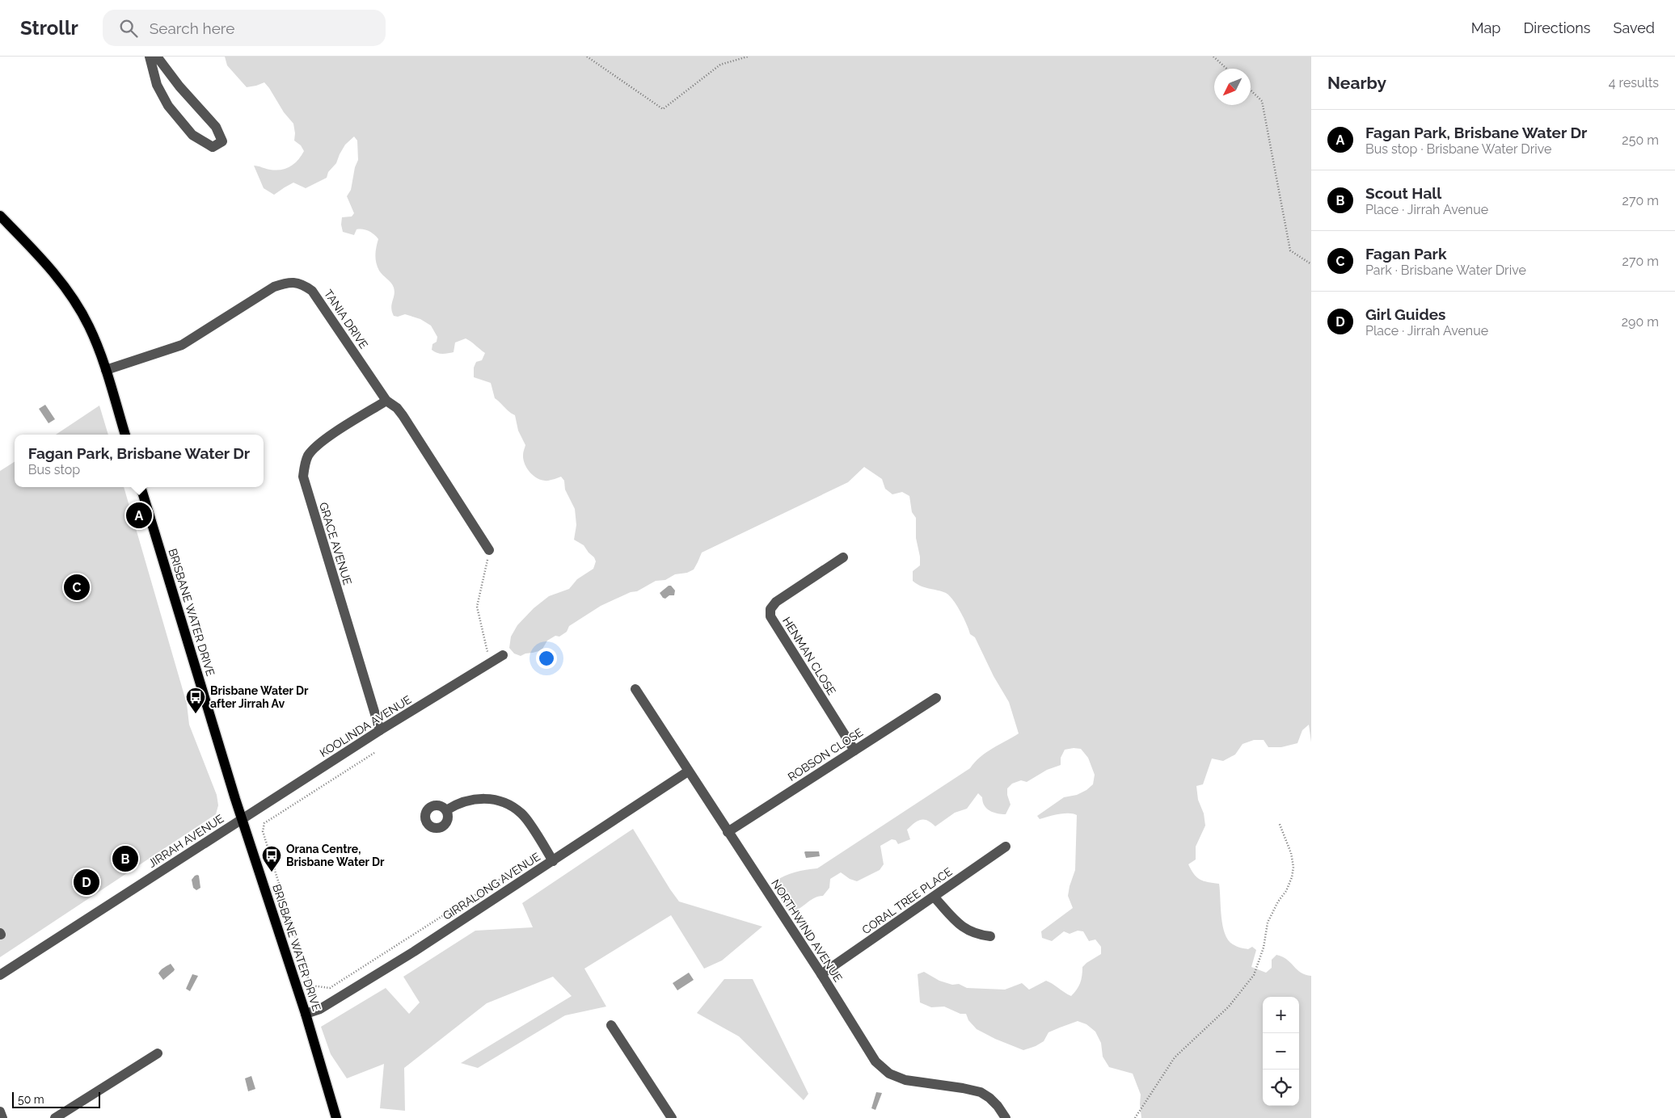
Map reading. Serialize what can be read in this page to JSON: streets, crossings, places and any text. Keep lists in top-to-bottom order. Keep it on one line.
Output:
{"streets":{"main road":["BRISBANE WATER DRIVE"],"street":["TANIA DRIVE","GRACE AVENUE","HENMAN CLOSE","KOOLINDA AVENUE","ROBSON CLOSE","JIRRAH AVENUE","GIRRALONG AVENUE","CORAL TREE PLACE","NORTHWIND AVENUE"]},"crossings":[["TANIA DRIVE","GRACE AVENUE"],["GRACE AVENUE","KOOLINDA AVENUE"],["BRISBANE WATER DRIVE","KOOLINDA AVENUE"],["BRISBANE WATER DRIVE","JIRRAH AVENUE"],["BRISBANE WATER DRIVE","GIRRALONG AVENUE"],["HENMAN CLOSE","ROBSON CLOSE"],["KOOLINDA AVENUE","JIRRAH AVENUE"],["ROBSON CLOSE","NORTHWIND AVENUE"],["GIRRALONG AVENUE","NORTHWIND AVENUE"],["CORAL TREE PLACE","NORTHWIND AVENUE"]],"places":{"bus stop":["Brisbane Water Dr after Jirrah Av","Orana Centre, Brisbane Water Dr"]},"scale_bar":"50 m","north":"bottom left","page":{"header":"Strollr","search":"Search here","nav":["Map","Directions","Saved"],"heading":["Nearby","4 results"],"list":[{"mark":"A","name":"Fagan Park, Brisbane Water Dr","note":"Bus stop · Brisbane Water Drive","value":"250 m"},{"mark":"B","name":"Scout Hall","note":"Place · Jirrah Avenue","value":"270 m"},{"mark":"C","name":"Fagan Park","note":"Park · Brisbane Water Drive","value":"270 m"},{"mark":"D","name":"Girl Guides","note":"Place · Jirrah Avenue","value":"290 m"}],"popup":["Fagan Park, Brisbane Water Dr","Bus stop"],"pins":["A","C","B","D"],"map_buttons":["+","−"],"scale":"50 m"}}
